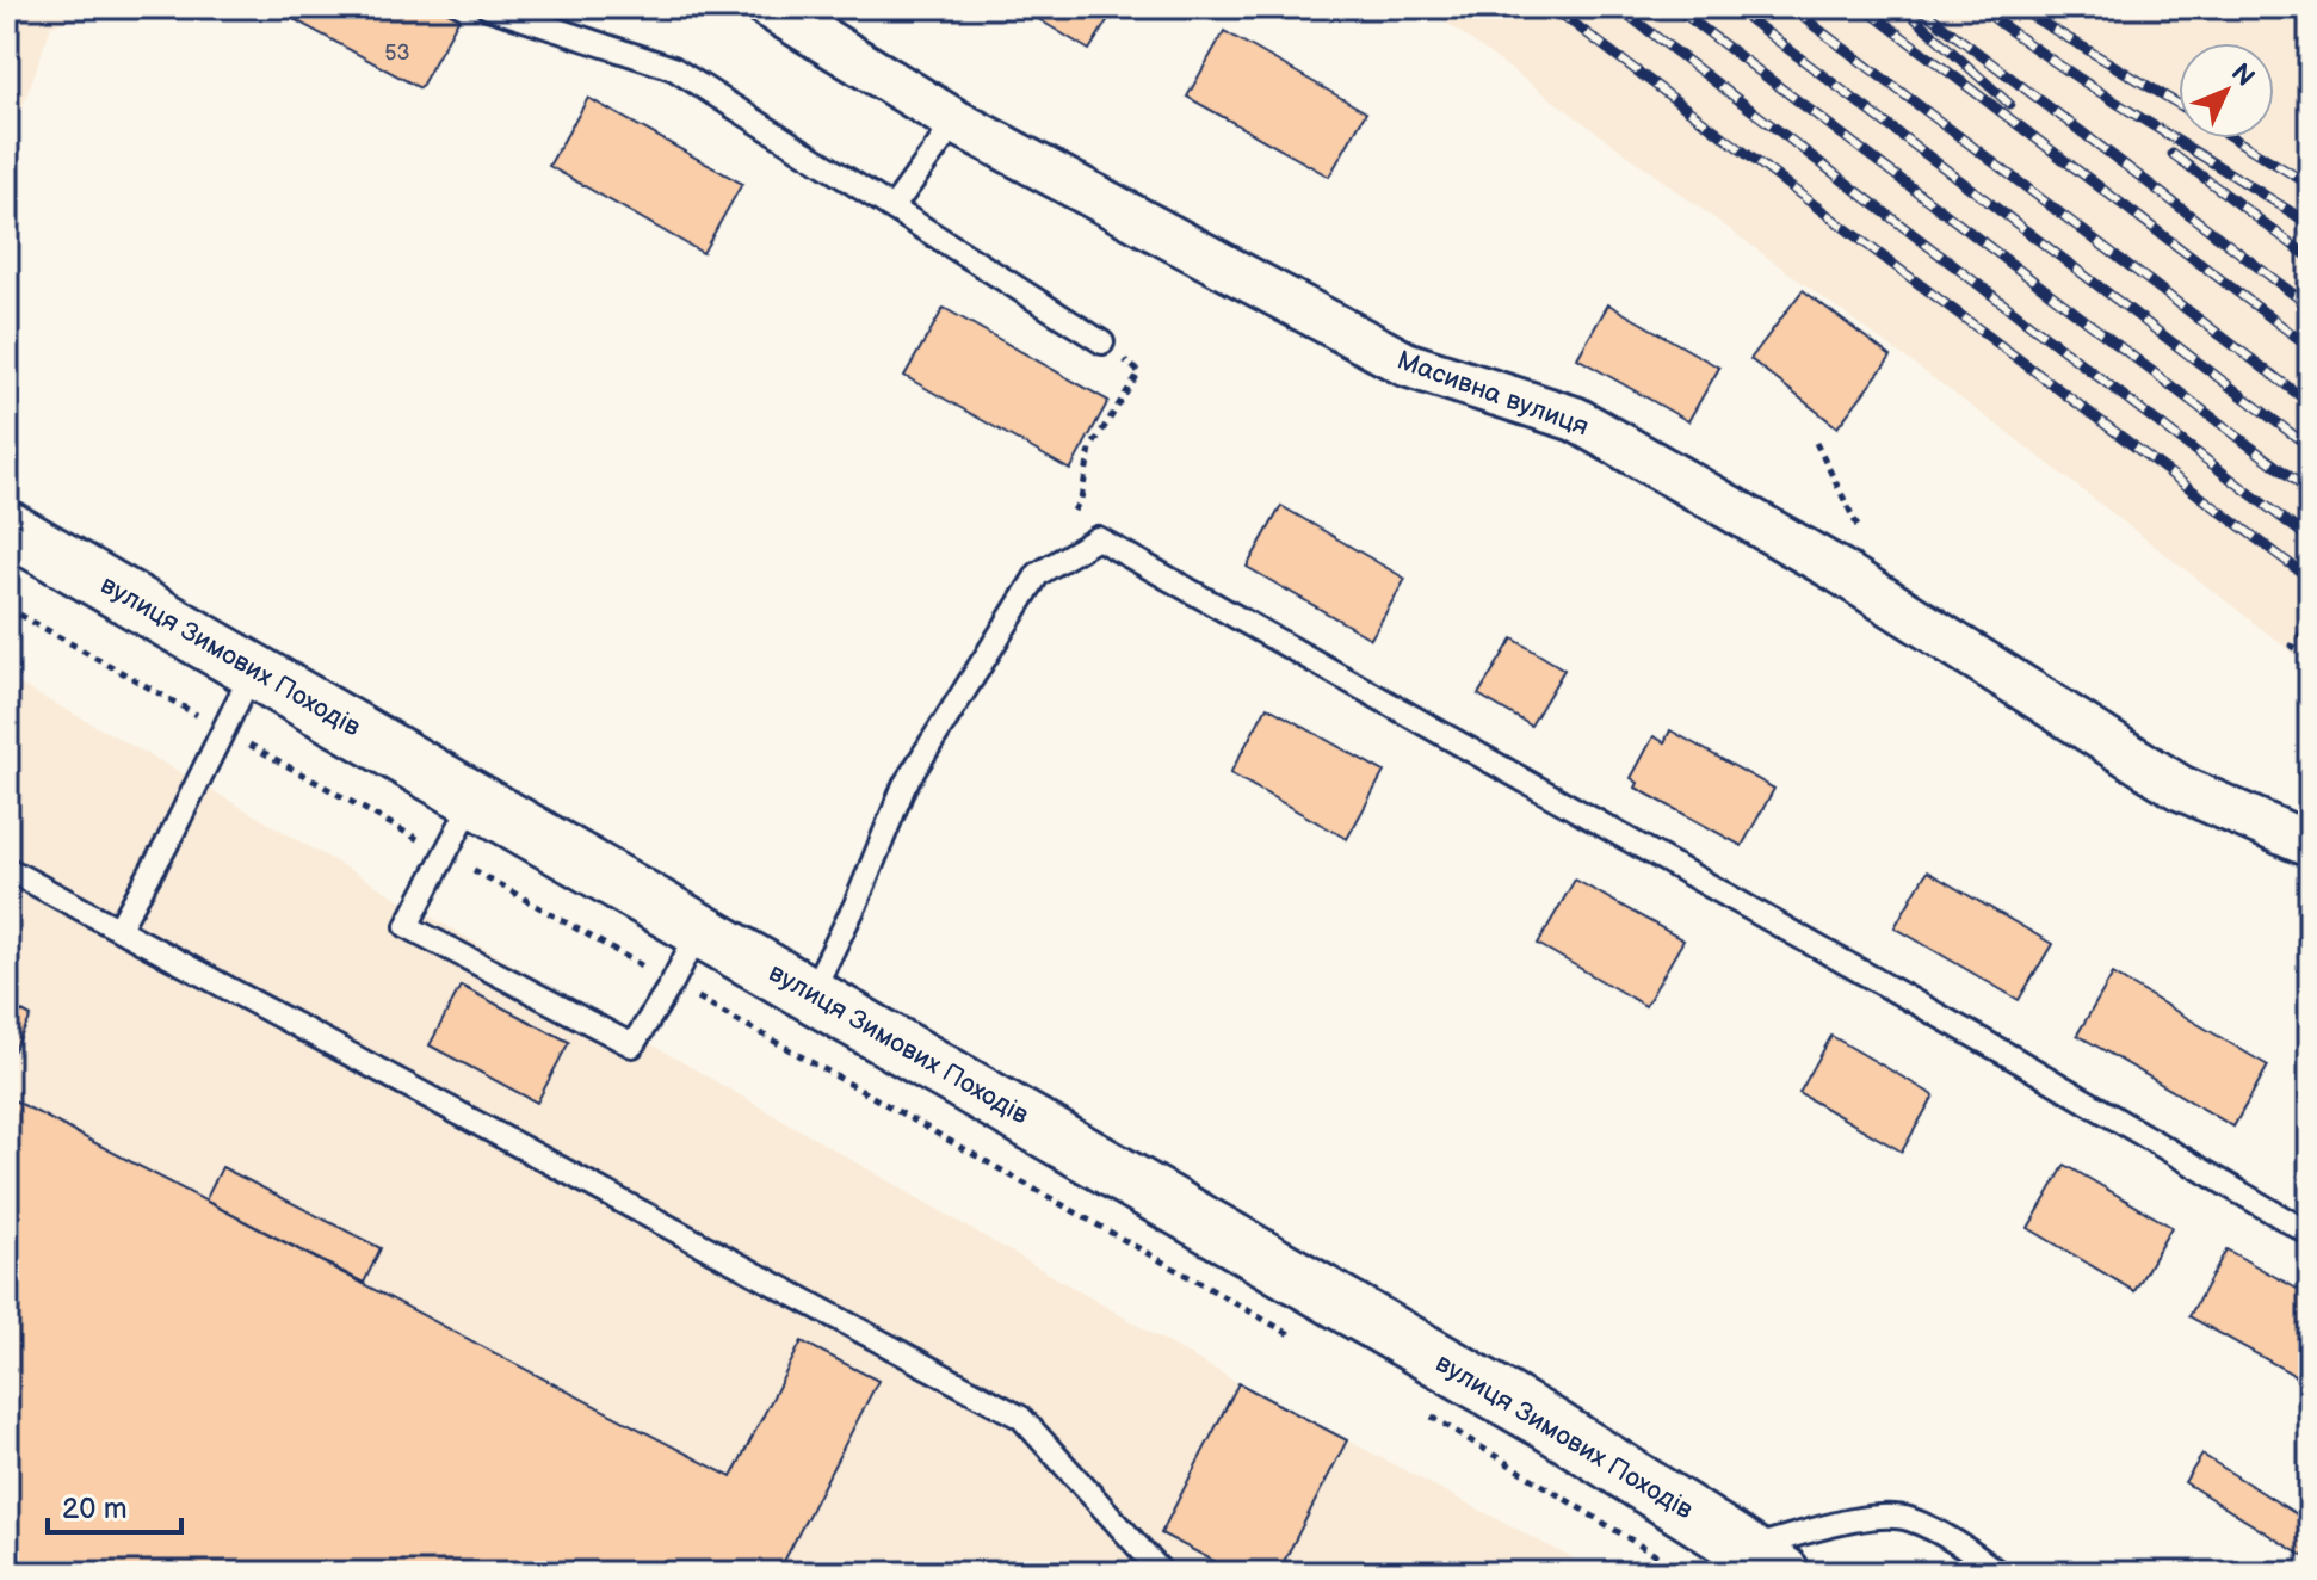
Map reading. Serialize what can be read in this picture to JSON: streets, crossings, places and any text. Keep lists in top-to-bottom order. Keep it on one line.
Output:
{"streets":{"main road":["вулиця Зимових Походів"],"street":["Масивна вулиця"]},"house_numbers":["53"],"scale_bar":"20 m","north":"top right"}
